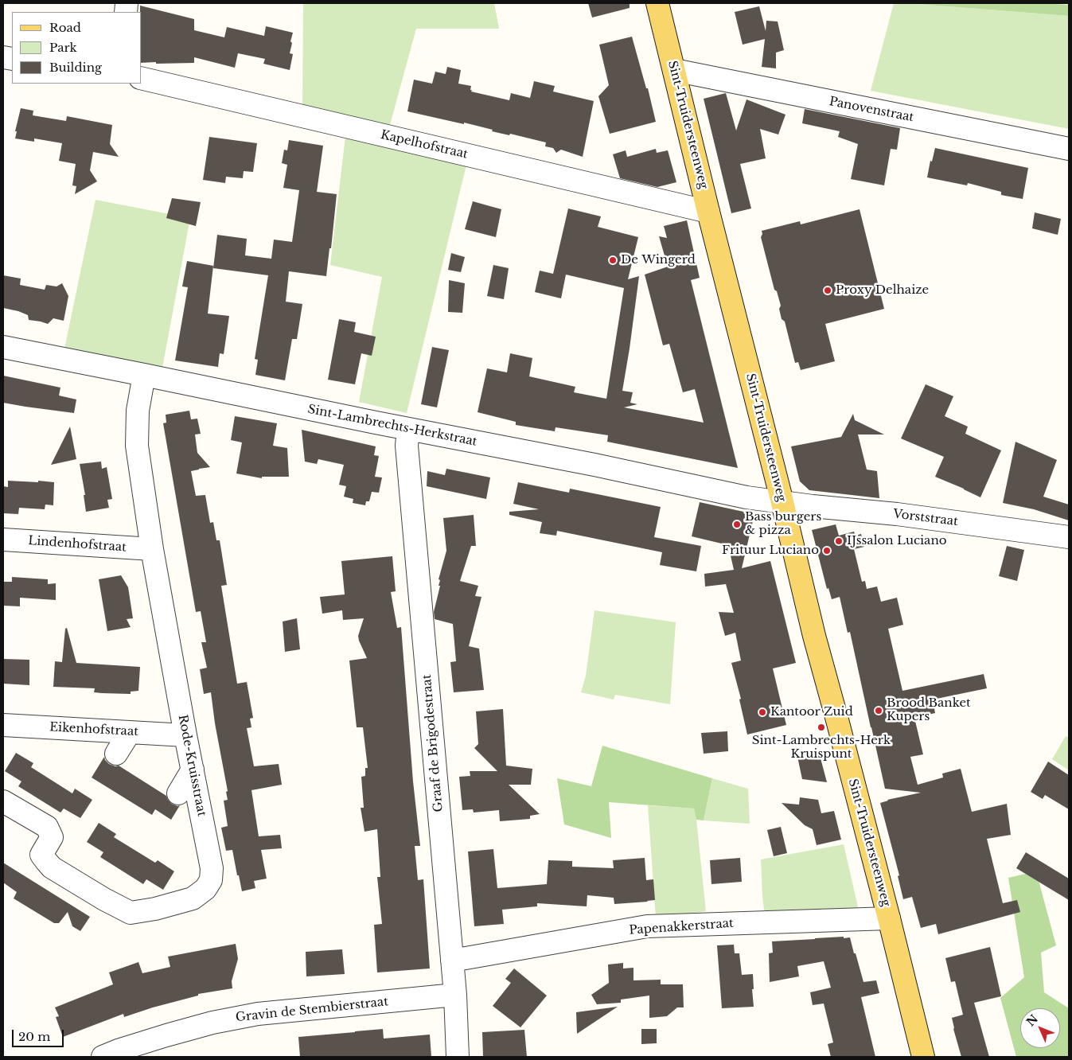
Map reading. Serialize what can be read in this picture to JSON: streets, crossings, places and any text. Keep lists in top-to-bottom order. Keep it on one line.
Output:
{"streets":{"main road":["Sint-Truidersteenweg"],"street":["Panovenstraat","Kapelhofstraat","Sint-Lambrechts-Herkstraat","Vorststraat","Lindenhofstraat","Eikenhofstraat","Graaf de Brigodestraat","Rode-Kruisstraat","Papenakkerstraat","Gravin de Stembierstraat"]},"crossings":[["Panovenstraat","Sint-Truidersteenweg"],["Sint-Truidersteenweg","Kapelhofstraat"],["Sint-Truidersteenweg","Sint-Lambrechts-Herkstraat"],["Sint-Truidersteenweg","Vorststraat"],["Sint-Truidersteenweg","Papenakkerstraat"],["Sint-Lambrechts-Herkstraat","Vorststraat"],["Sint-Lambrechts-Herkstraat","Graaf de Brigodestraat"],["Sint-Lambrechts-Herkstraat","Rode-Kruisstraat"],["Lindenhofstraat","Rode-Kruisstraat"],["Eikenhofstraat","Rode-Kruisstraat"],["Graaf de Brigodestraat","Papenakkerstraat"],["Graaf de Brigodestraat","Gravin de Stembierstraat"]],"places":["De Wingerd","Proxy Delhaize","Bass burgers & pizza","IJssalon Luciano","Frituur Luciano","Brood Banket Kupers","Kantoor Zuid","Sint-Lambrechts-Herk Kruispunt"],"legend":["Road","Park","Building"],"scale_bar":"20 m","north":"top left"}
